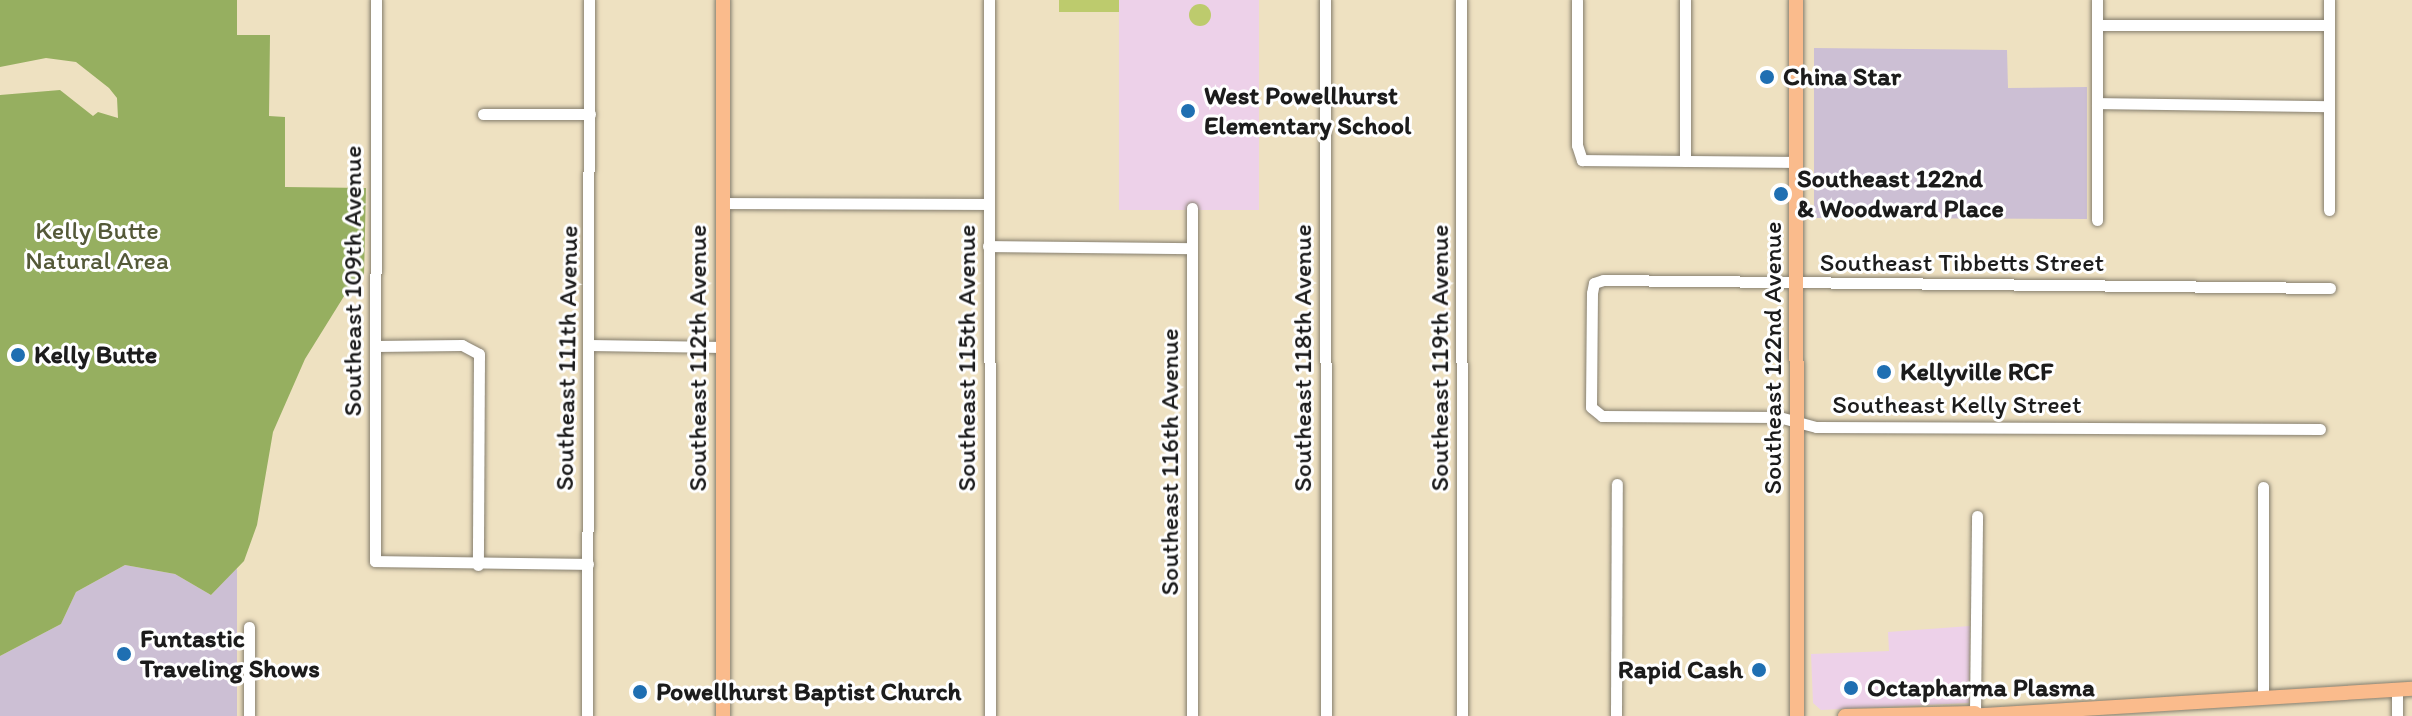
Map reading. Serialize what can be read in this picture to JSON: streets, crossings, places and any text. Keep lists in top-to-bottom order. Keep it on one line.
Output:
{"streets":{"main road":["Southeast 112th Avenue","Southeast 122nd Avenue"],"street":["Southeast Tibbetts Street","Southeast 109th Avenue","Southeast 111th Avenue","Southeast 115th Avenue","Southeast 118th Avenue","Southeast 119th Avenue","Southeast Kelly Street","Southeast 116th Avenue"]},"crossings":[["Southeast Tibbetts Street","Southeast 122nd Avenue"],["Southeast Tibbetts Street","Southeast Kelly Street"],["Southeast 122nd Avenue","Southeast Kelly Street"]],"parks":["Kelly Butte Natural Area"],"places":["China Star","West Powellhurst Elementary School","Southeast 122nd & Woodward Place","Kelly Butte","Kellyville RCF","Funtastic Traveling Shows","Rapid Cash","Octapharma Plasma","Powellhurst Baptist Church"]}
